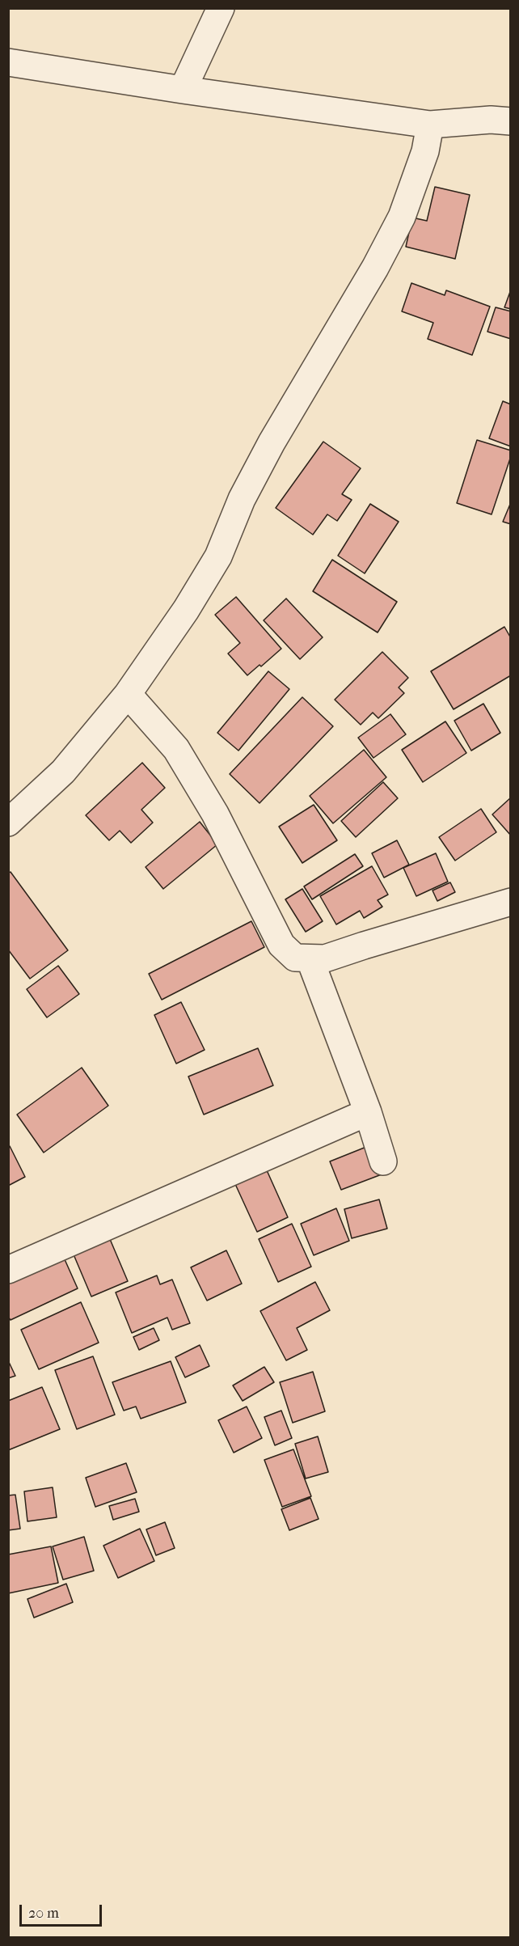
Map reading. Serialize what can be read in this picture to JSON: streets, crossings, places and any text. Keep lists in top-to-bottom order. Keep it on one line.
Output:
{"scale_bar":"20 m"}
